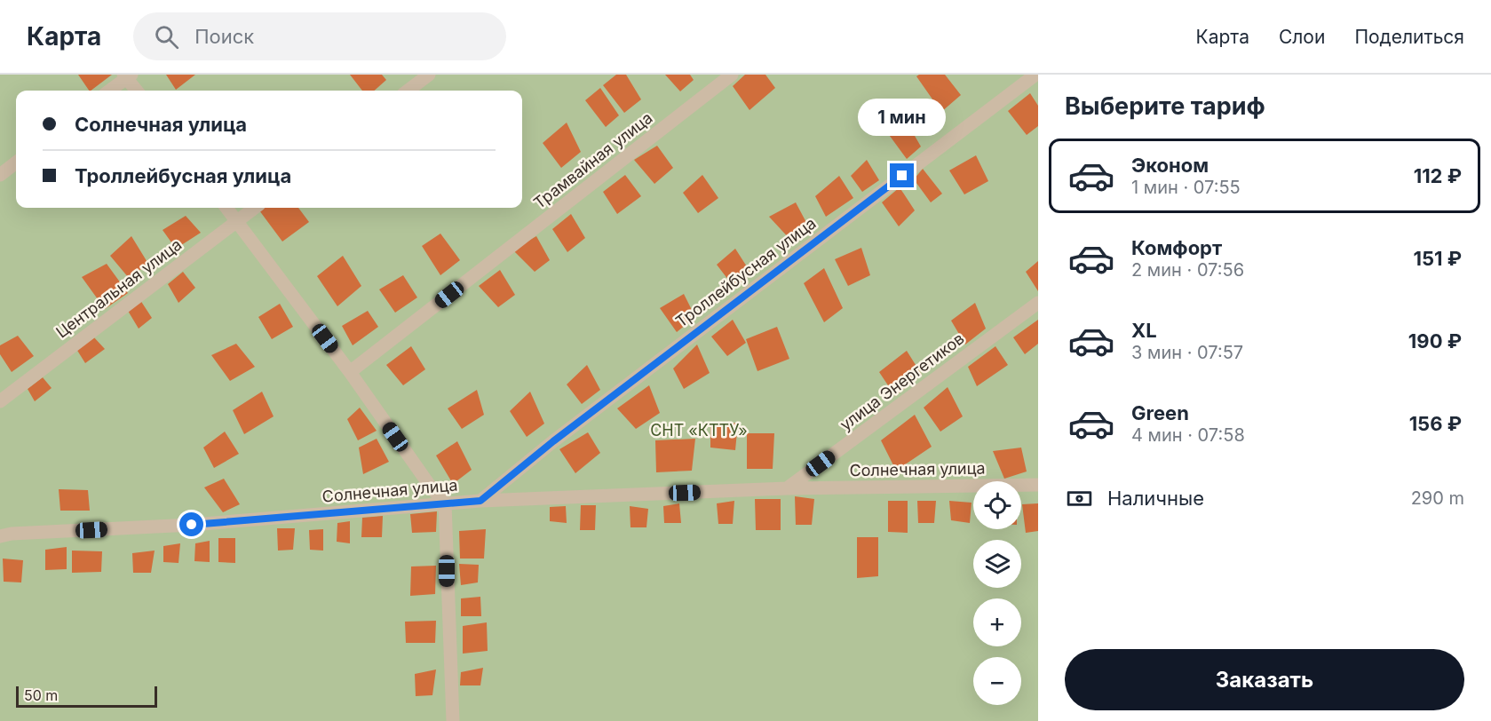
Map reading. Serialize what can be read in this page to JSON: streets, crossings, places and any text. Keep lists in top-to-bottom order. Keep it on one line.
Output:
{"streets":{"street":["Трамвайная улица","Троллейбусная улица","Центральная улица","улица Энергетиков","Солнечная улица"]},"crossings":[["Троллейбусная улица","Солнечная улица"],["улица Энергетиков","Солнечная улица"]],"parks":["СНТ «КТТУ»"],"scale_bar":"50 m","page":{"header":"Карта","search":"Поиск","nav":["Карта","Слои","Поделиться"],"heading":"Выберите тариф","banner":["Солнечная улица","Троллейбусная улица"],"bubble":"1 мин","list":[{"name":"Эконом","note":"1 мин · 07:55","value":"112 ₽"},{"name":"Комфорт","note":"2 мин · 07:56","value":"151 ₽"},{"name":"XL","note":"3 мин · 07:57","value":"190 ₽"},{"name":"Green","note":"4 мин · 07:58","value":"156 ₽"}],"pay":["Наличные","290 m"],"map_buttons":["+","−"],"buttons":"Заказать","scale":"50 m"}}
